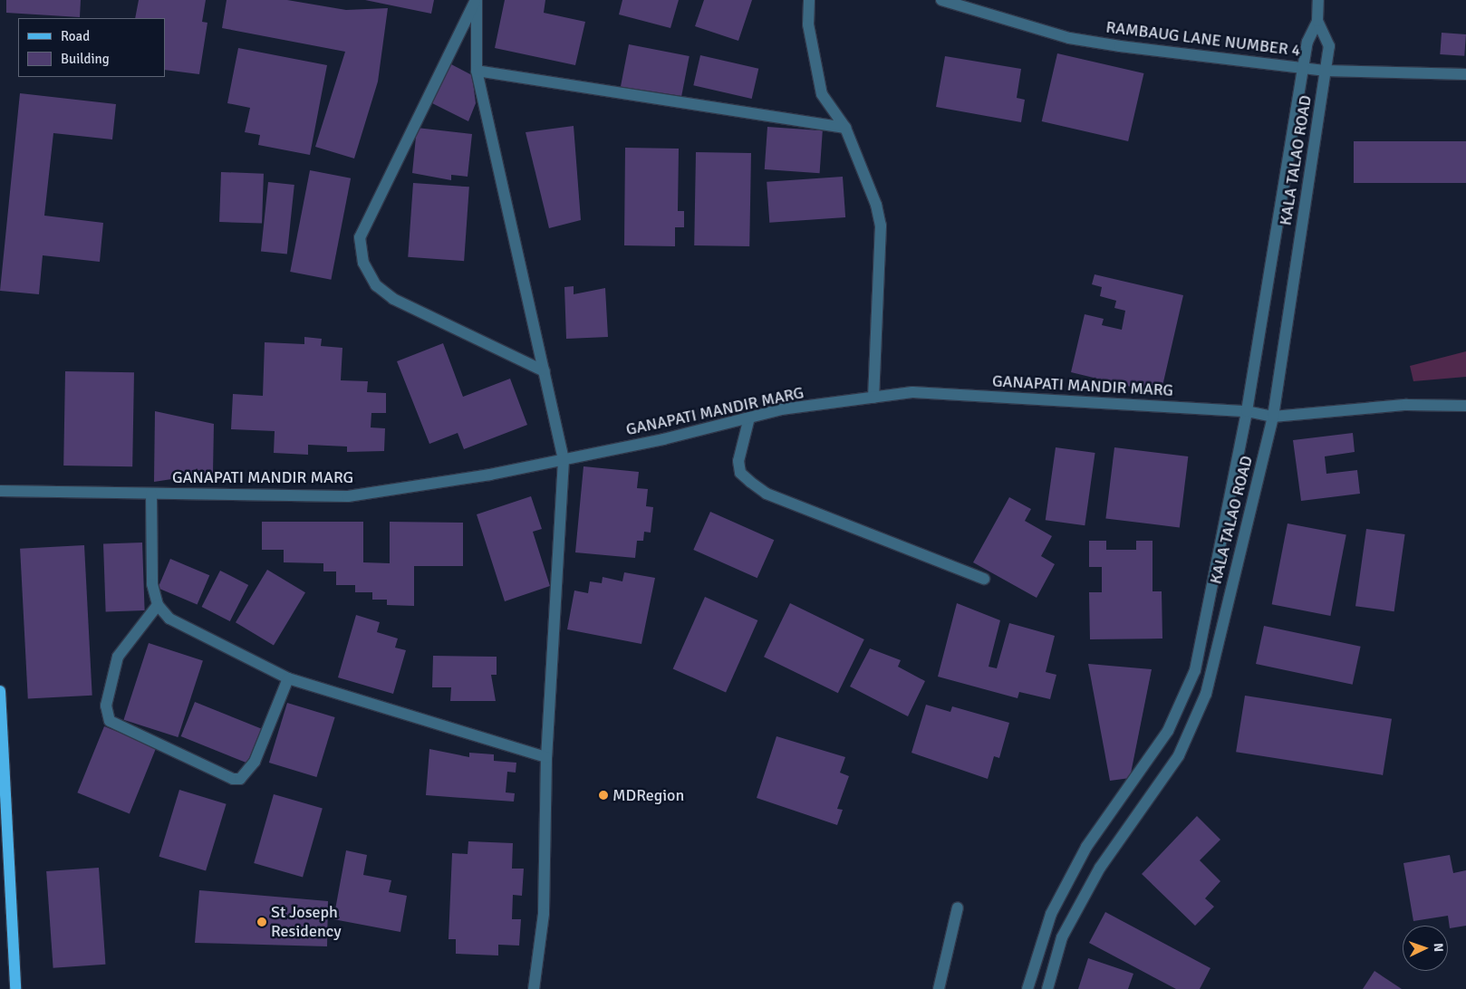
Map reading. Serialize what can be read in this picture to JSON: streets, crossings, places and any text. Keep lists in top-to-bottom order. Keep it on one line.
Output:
{"streets":{"street":["RAMBAUG LANE NUMBER 4","KALA TALAO ROAD","GANAPATI MANDIR MARG"]},"crossings":[["RAMBAUG LANE NUMBER 4","KALA TALAO ROAD"],["KALA TALAO ROAD","GANAPATI MANDIR MARG"]],"places":["MDRegion","St Joseph Residency"],"legend":["Road","Building"],"north":"right"}
